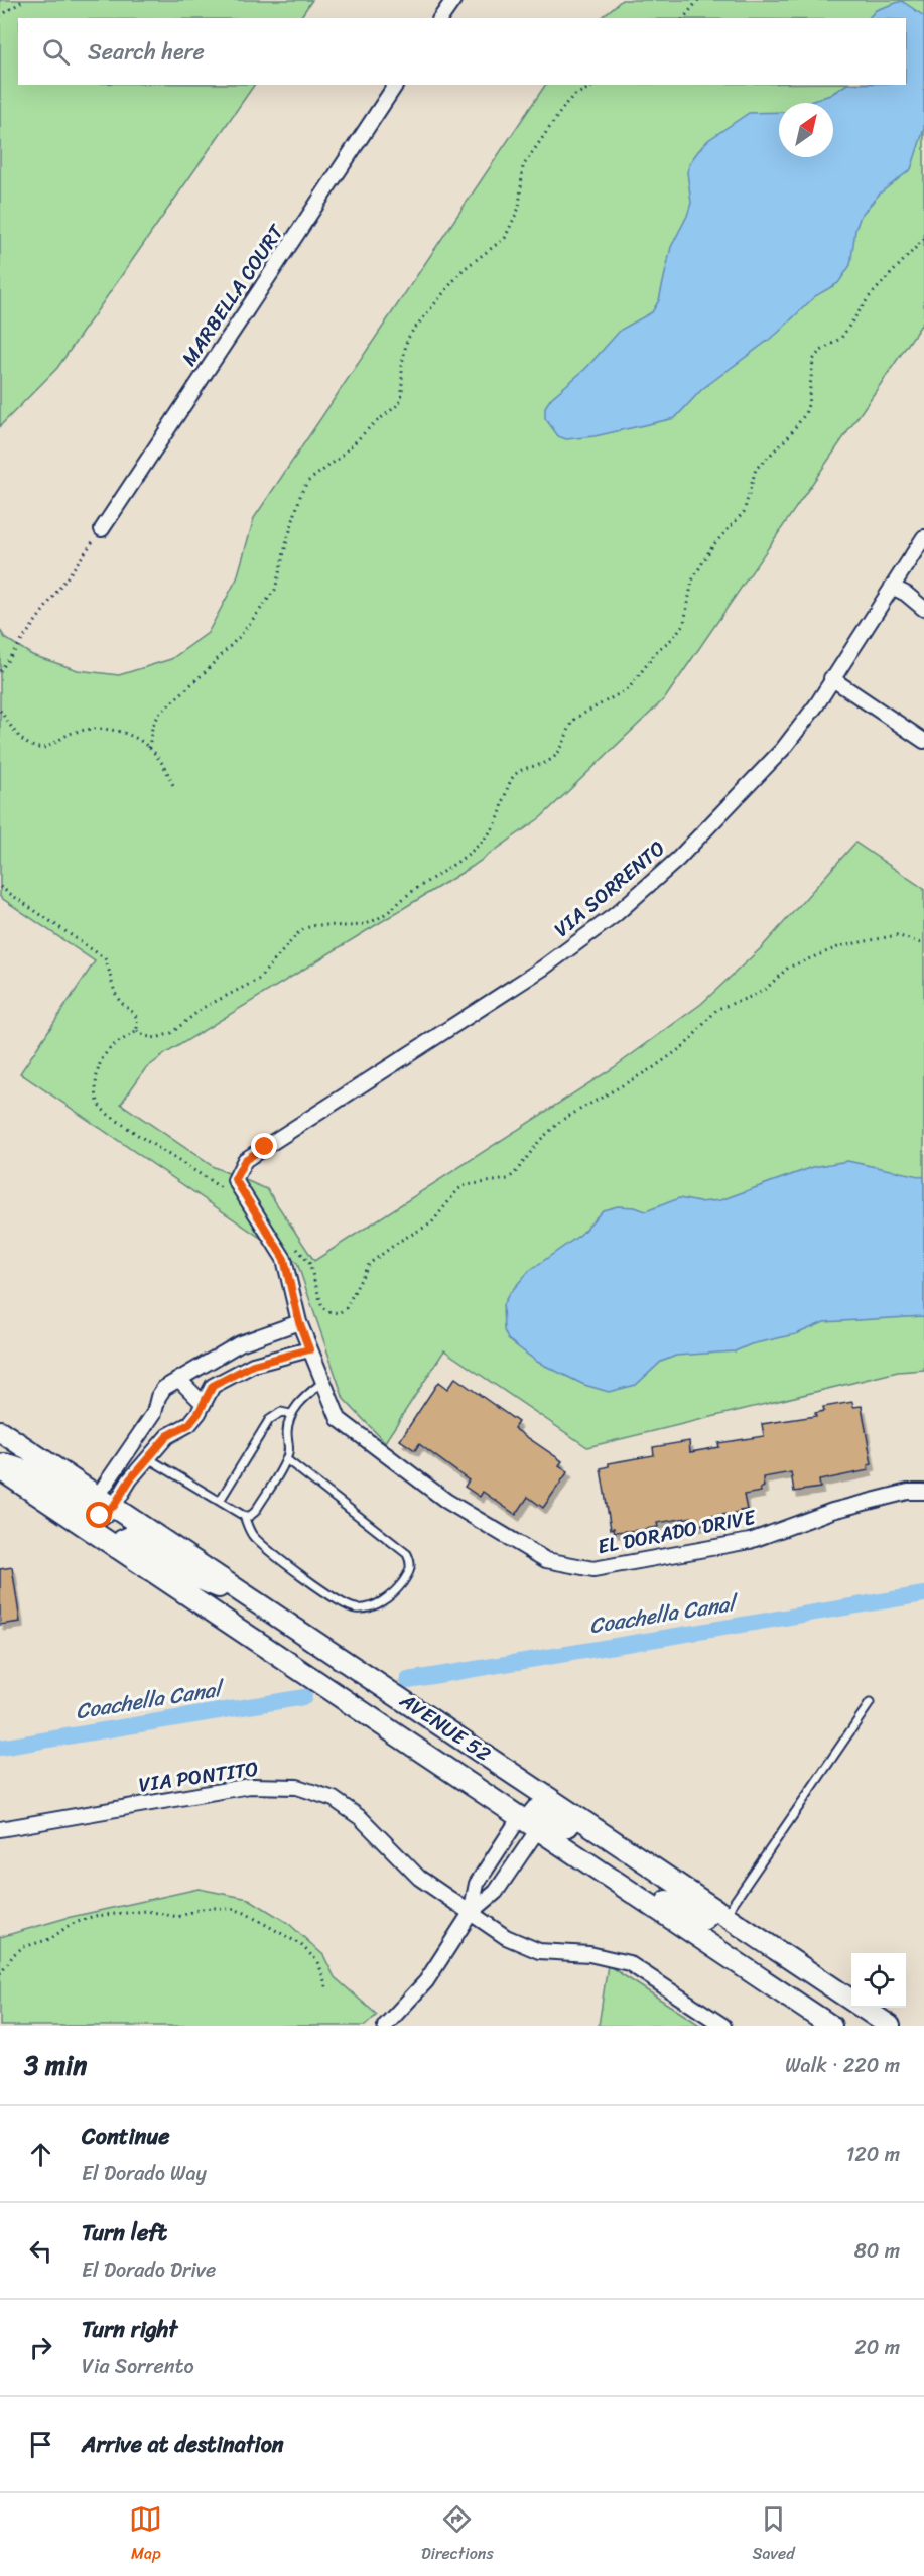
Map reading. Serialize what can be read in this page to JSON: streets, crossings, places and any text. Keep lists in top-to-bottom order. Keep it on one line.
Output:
{"streets":{"main road":["AVENUE 52"],"street":["MARBELLA COURT","VIA SORRENTO","EL DORADO DRIVE","VIA PONTITO"]},"crossings":[["VIA SORRENTO","EL DORADO DRIVE"]],"water":["Coachella Canal"],"north":"top right","page":{"search":"Search here","heading":["3 min","Walk · 220 m"],"list":[["Continue","El Dorado Way","120 m"],["Turn left","El Dorado Drive","80 m"],["Turn right","Via Sorrento","20 m"],"Arrive at destination"],"nav":["Map","Directions","Saved"]}}
